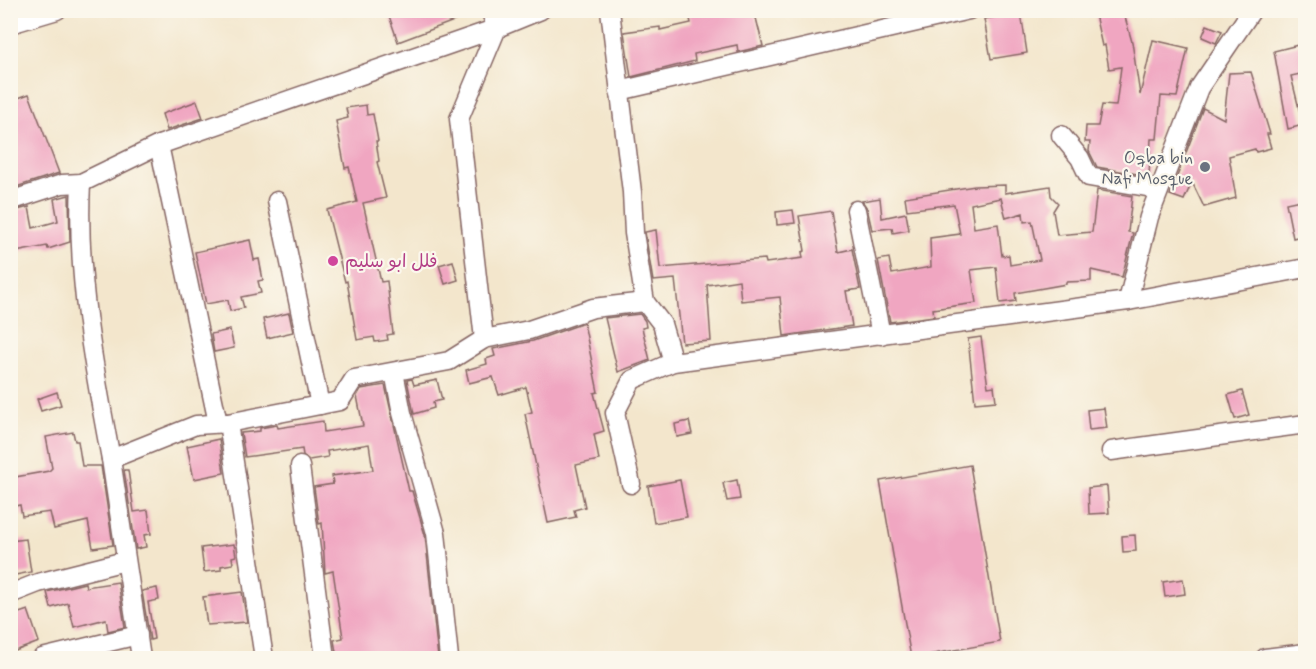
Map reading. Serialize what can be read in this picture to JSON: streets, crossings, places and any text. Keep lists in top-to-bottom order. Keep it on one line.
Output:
{"places":["Oqba bin Nafi Mosque","فلل ابو سليم"]}
